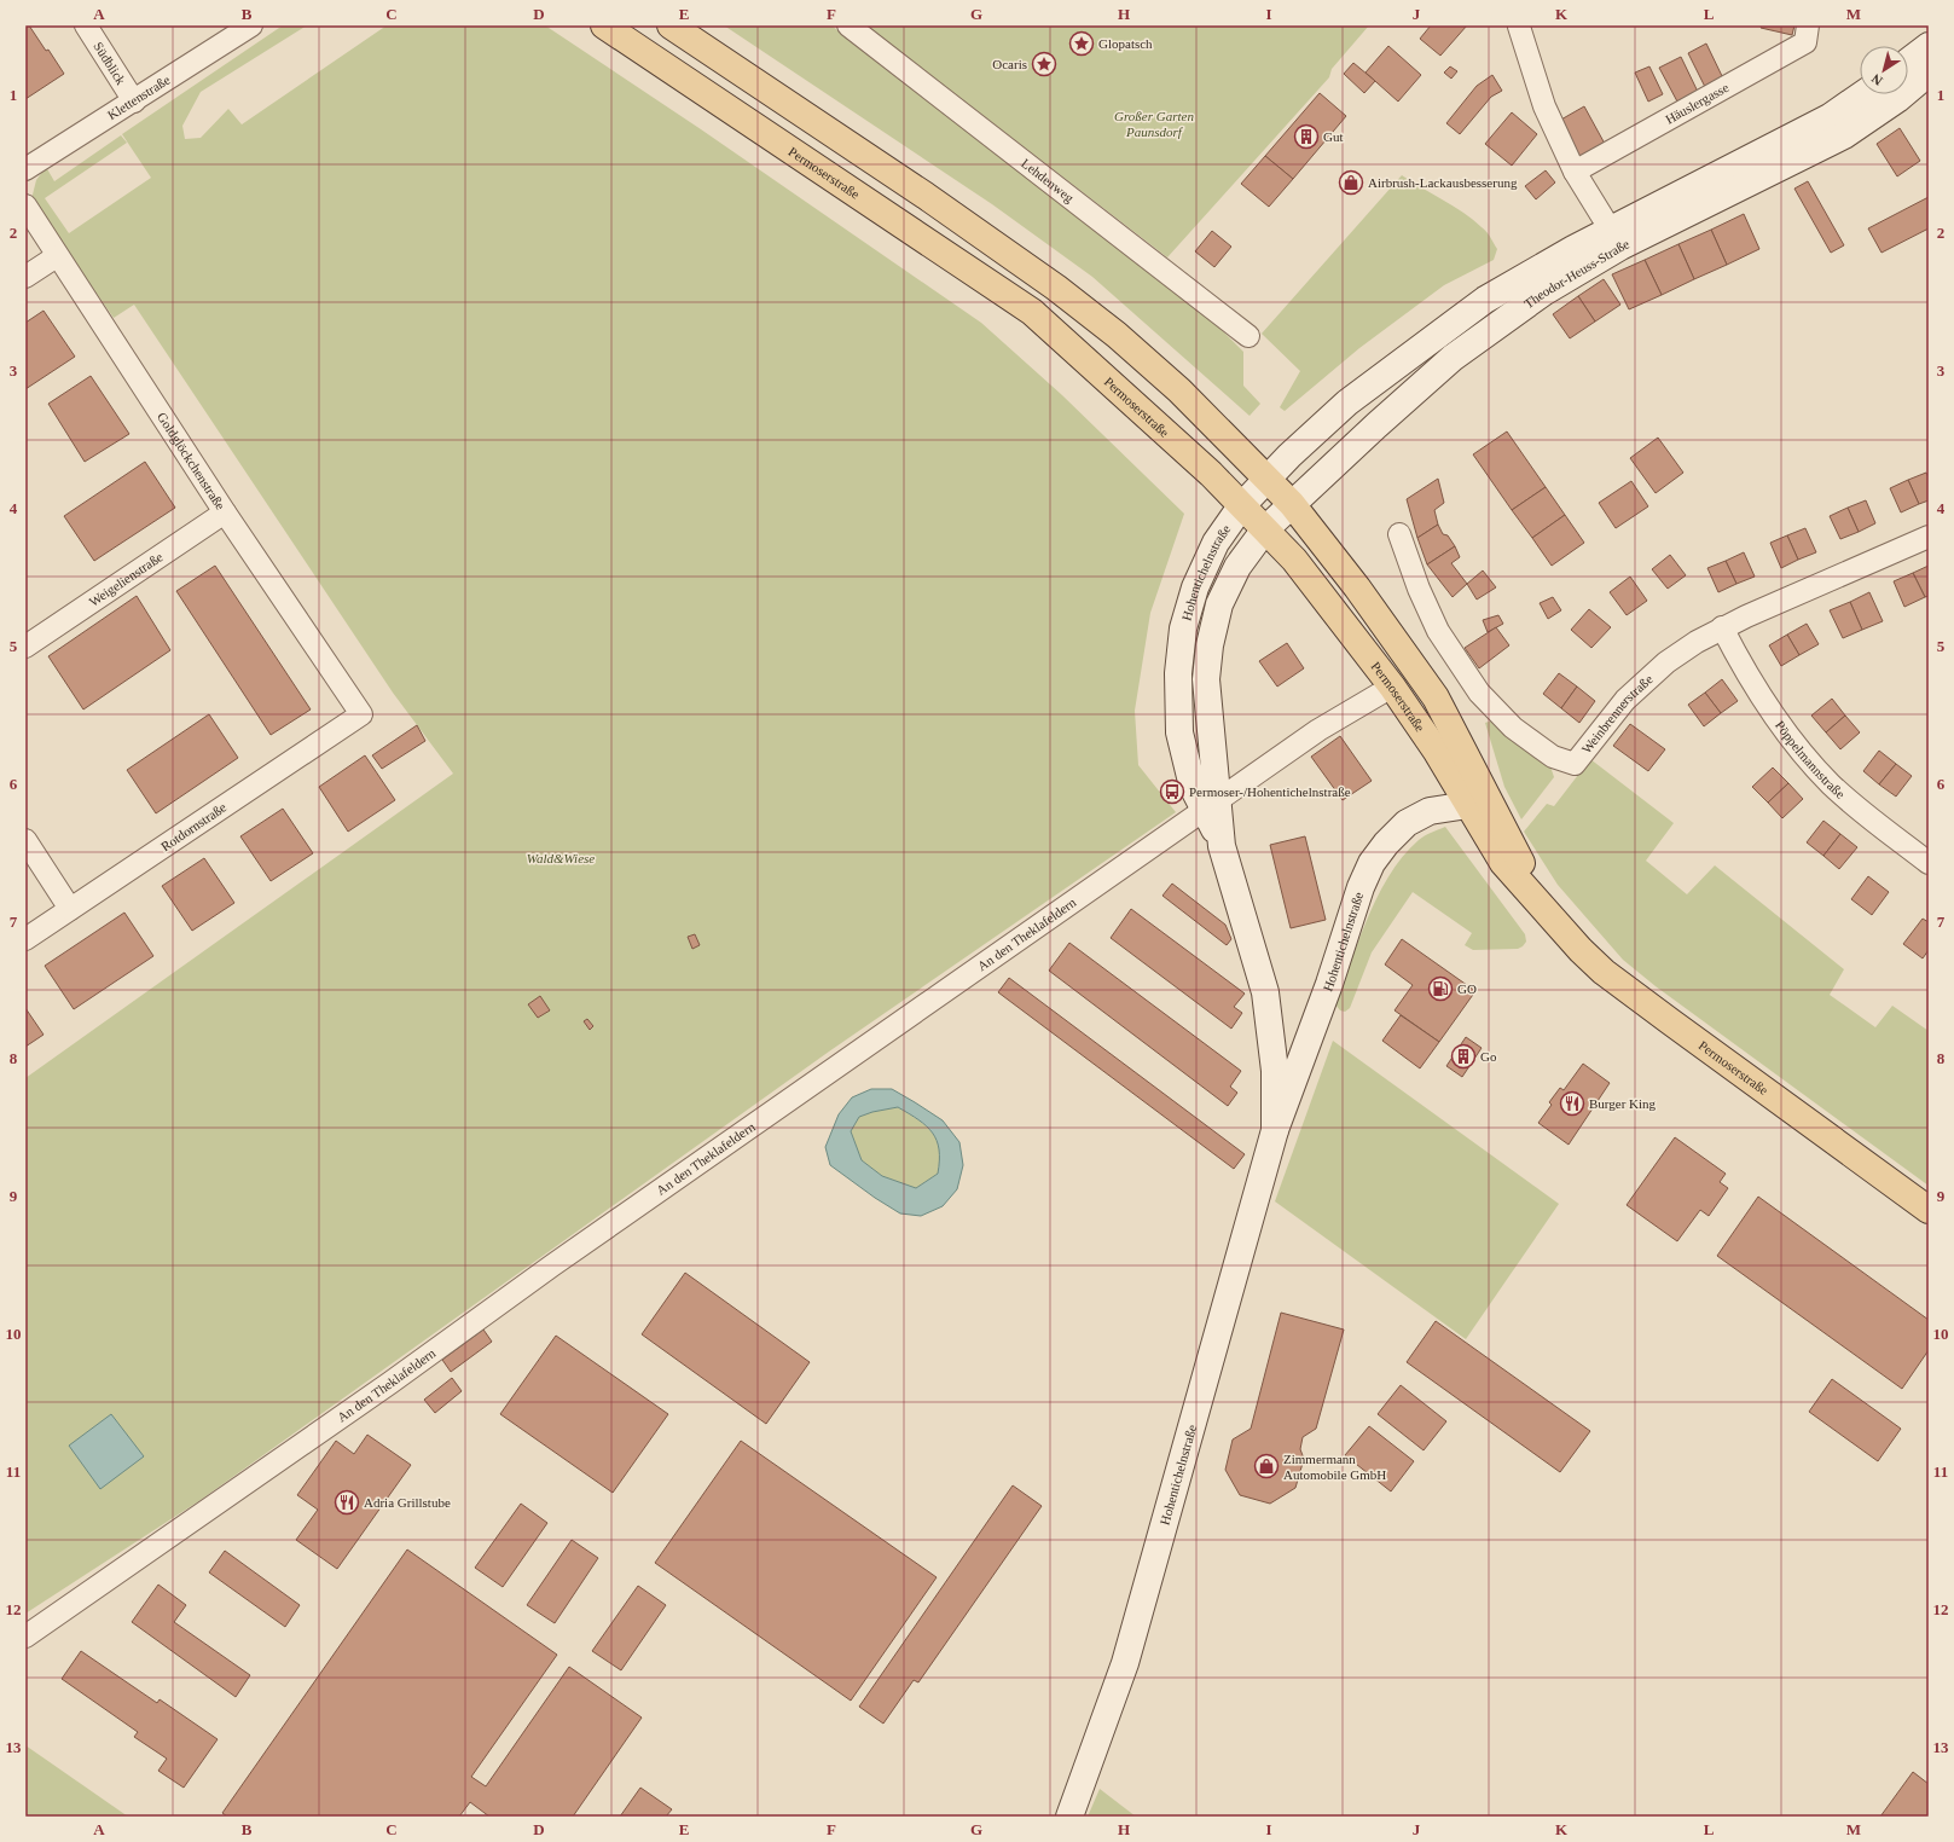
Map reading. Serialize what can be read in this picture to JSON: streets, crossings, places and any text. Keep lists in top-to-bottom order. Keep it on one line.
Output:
{"streets":{"main road":["Permoserstraße","Theodor-Heuss-Straße","Hohentichelnstraße"],"street":["Südblick","Klettenstraße","Häuslergasse","Lehdenweg","Goldglöckchenstraße","Weigelienstraße","Weinbrennerstraße","Pöppelmannstraße","Rotdornstraße","An den Theklafeldern"]},"crossings":[["Südblick","Klettenstraße"],["Permoserstraße","Theodor-Heuss-Straße"],["Permoserstraße","Hohentichelnstraße"],["Permoserstraße","An den Theklafeldern"],["Theodor-Heuss-Straße","Hohentichelnstraße"],["Goldglöckchenstraße","Weigelienstraße"],["Goldglöckchenstraße","Rotdornstraße"],["Hohentichelnstraße","An den Theklafeldern"],["Weinbrennerstraße","Pöppelmannstraße"]],"parks":["Großer Garten Paunsdorf","Wald&Wiese"],"places":{"place":["Glopatsch","Ocaris"],"building":["Gut","Go"],"shop":["Airbrush-Lackausbesserung","Zimmermann Automobile GmbH"],"bus stop":["Permoser-/Hohentichelnstraße"],"fuel station":["GO"],"restaurant":["Burger King","Adria Grillstube"]},"north":"bottom left","grid":{"columns":["A","B","C","D","E","F","G","H","I","J","K","L","M"],"rows":["1","2","3","4","5","6","7","8","9","10","11","12","13"]}}
